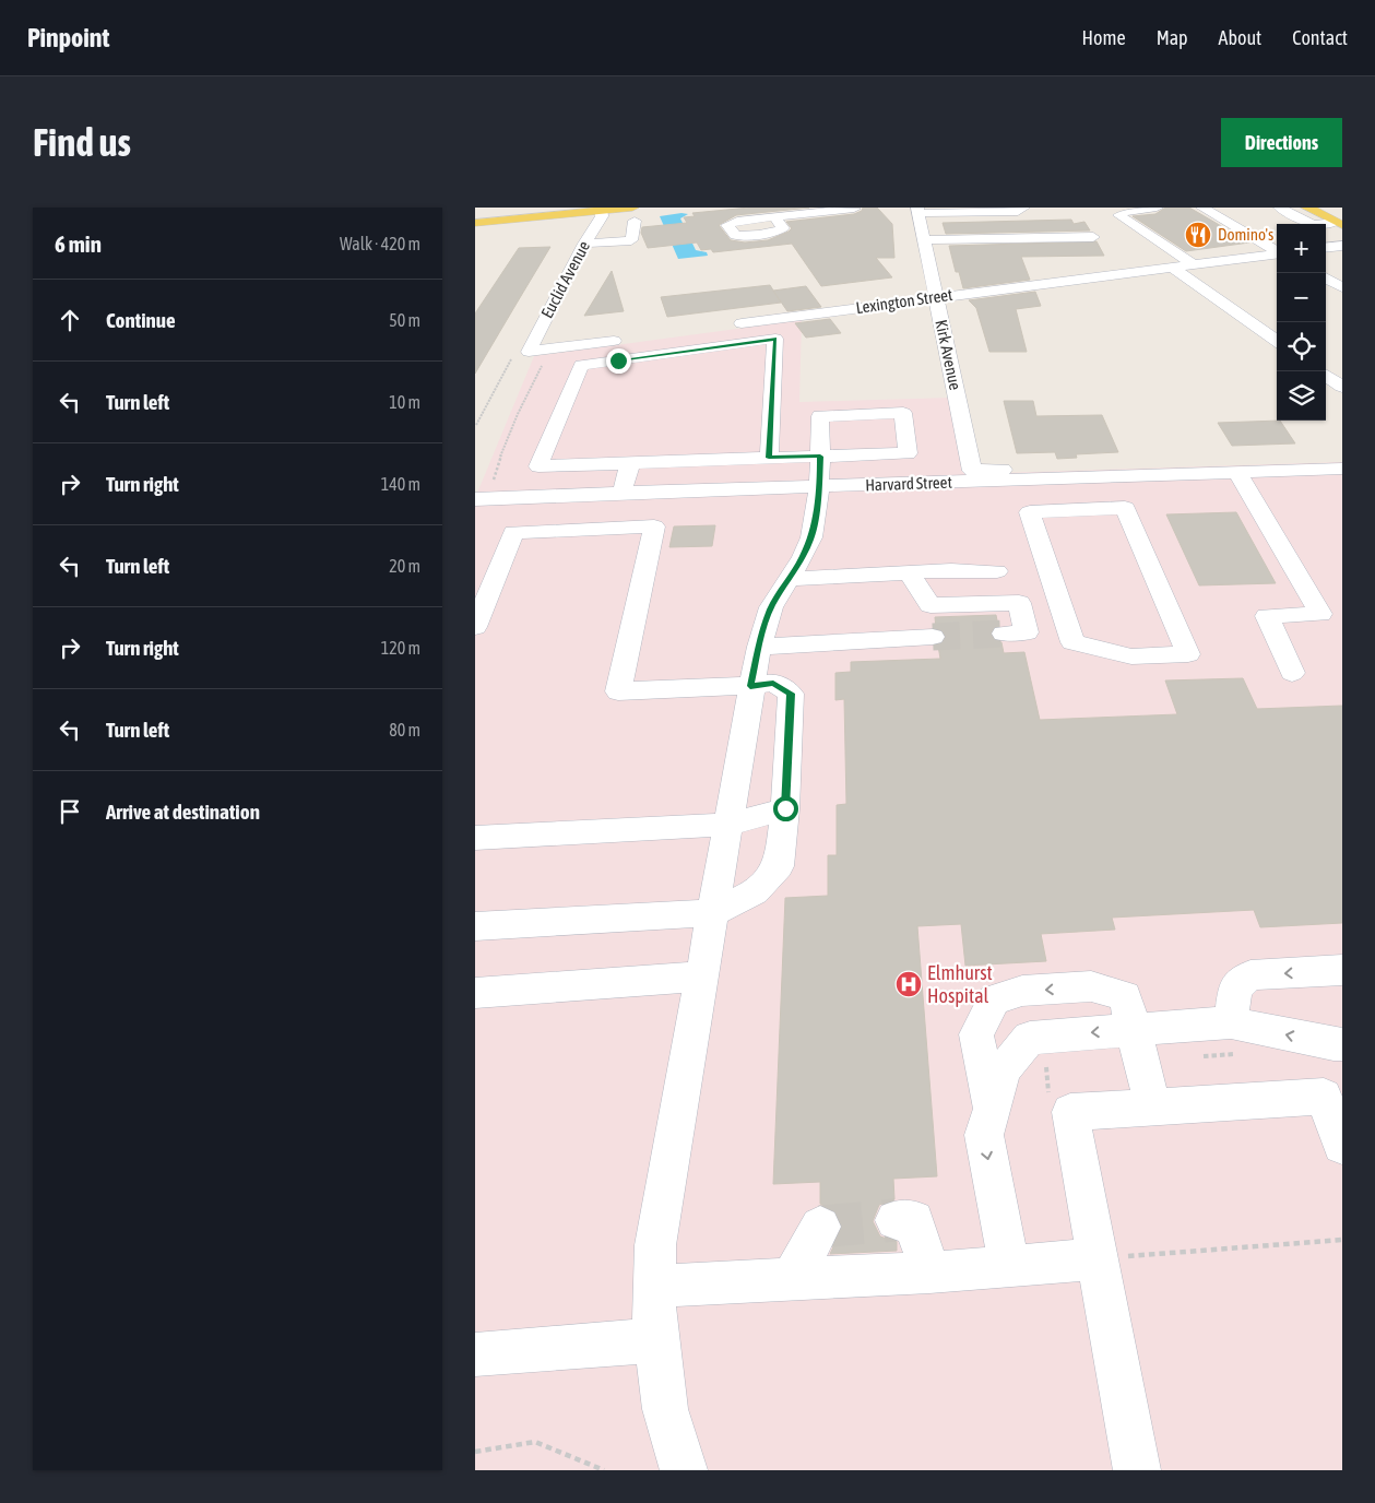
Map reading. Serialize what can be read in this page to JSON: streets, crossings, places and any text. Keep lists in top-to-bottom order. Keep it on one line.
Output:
{"streets":{"street":["Euclid Avenue","Lexington Street","Kirk Avenue","Harvard Street"]},"crossings":[["Lexington Street","Kirk Avenue"],["Kirk Avenue","Harvard Street"]],"places":{"restaurant":["Domino's"],"hospital":["Elmhurst Hospital"]},"page":{"header":"Pinpoint","nav":["Home","Map","About","Contact"],"buttons":"Directions","title":"Find us","heading":["6 min","Walk · 420 m"],"map_buttons":["+","−"],"list":[["Continue","50 m"],["Turn left","10 m"],["Turn right","140 m"],["Turn left","20 m"],["Turn right","120 m"],["Turn left","80 m"],"Arrive at destination"]}}
